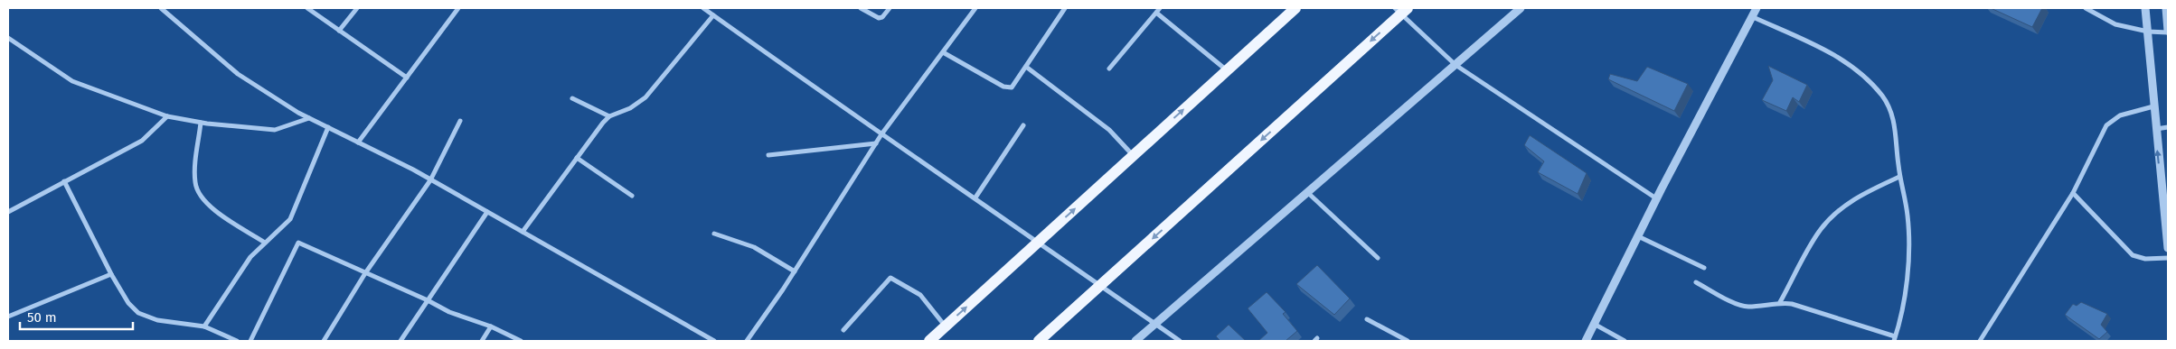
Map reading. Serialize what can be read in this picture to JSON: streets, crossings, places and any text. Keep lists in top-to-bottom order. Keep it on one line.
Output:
{"scale_bar":"50 m"}
